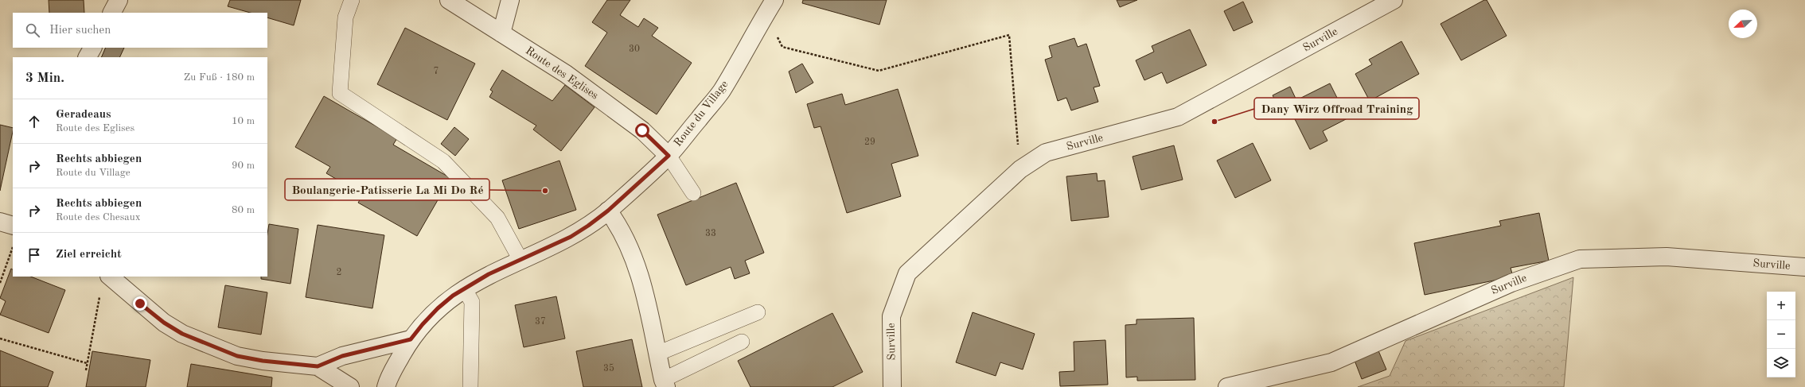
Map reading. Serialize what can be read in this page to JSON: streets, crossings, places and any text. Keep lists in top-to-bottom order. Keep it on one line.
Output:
{"streets":{"street":["Surville","Route des Eglises","Route du Village"]},"crossings":[["Route des Eglises","Route du Village"]],"places":["Dany Wirz Offroad Training","Boulangerie-Patisserie La Mi Do Ré"],"house_numbers":["30","7","29","33","2","37","35"],"north":"bottom left","page":{"search":"Hier suchen","heading":["3 Min.","Zu Fuß · 180 m"],"list":[["Geradeaus","Route des Eglises","10 m"],["Rechts abbiegen","Route du Village","90 m"],["Rechts abbiegen","Route des Chesaux","80 m"],"Ziel erreicht"],"map_buttons":["+","−"]}}
